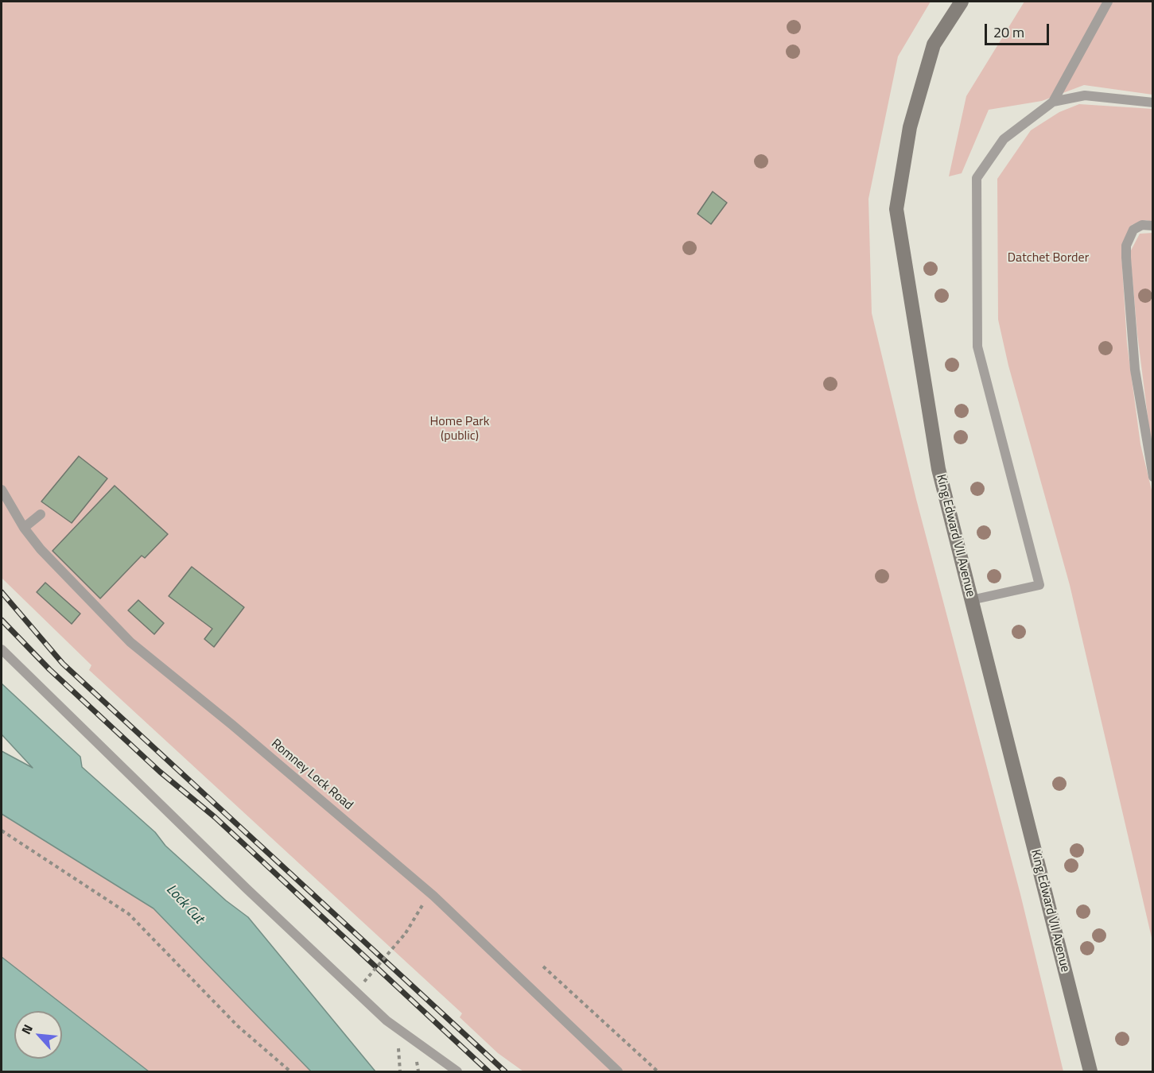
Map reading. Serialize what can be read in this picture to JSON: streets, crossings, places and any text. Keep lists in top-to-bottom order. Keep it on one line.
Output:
{"streets":{"main road":["King Edward VII Avenue"],"lane":["Romney Lock Road"]},"water":["Lock Cut"],"parks":["Datchet Border","Home Park (public)"],"scale_bar":"20 m","north":"top left"}
